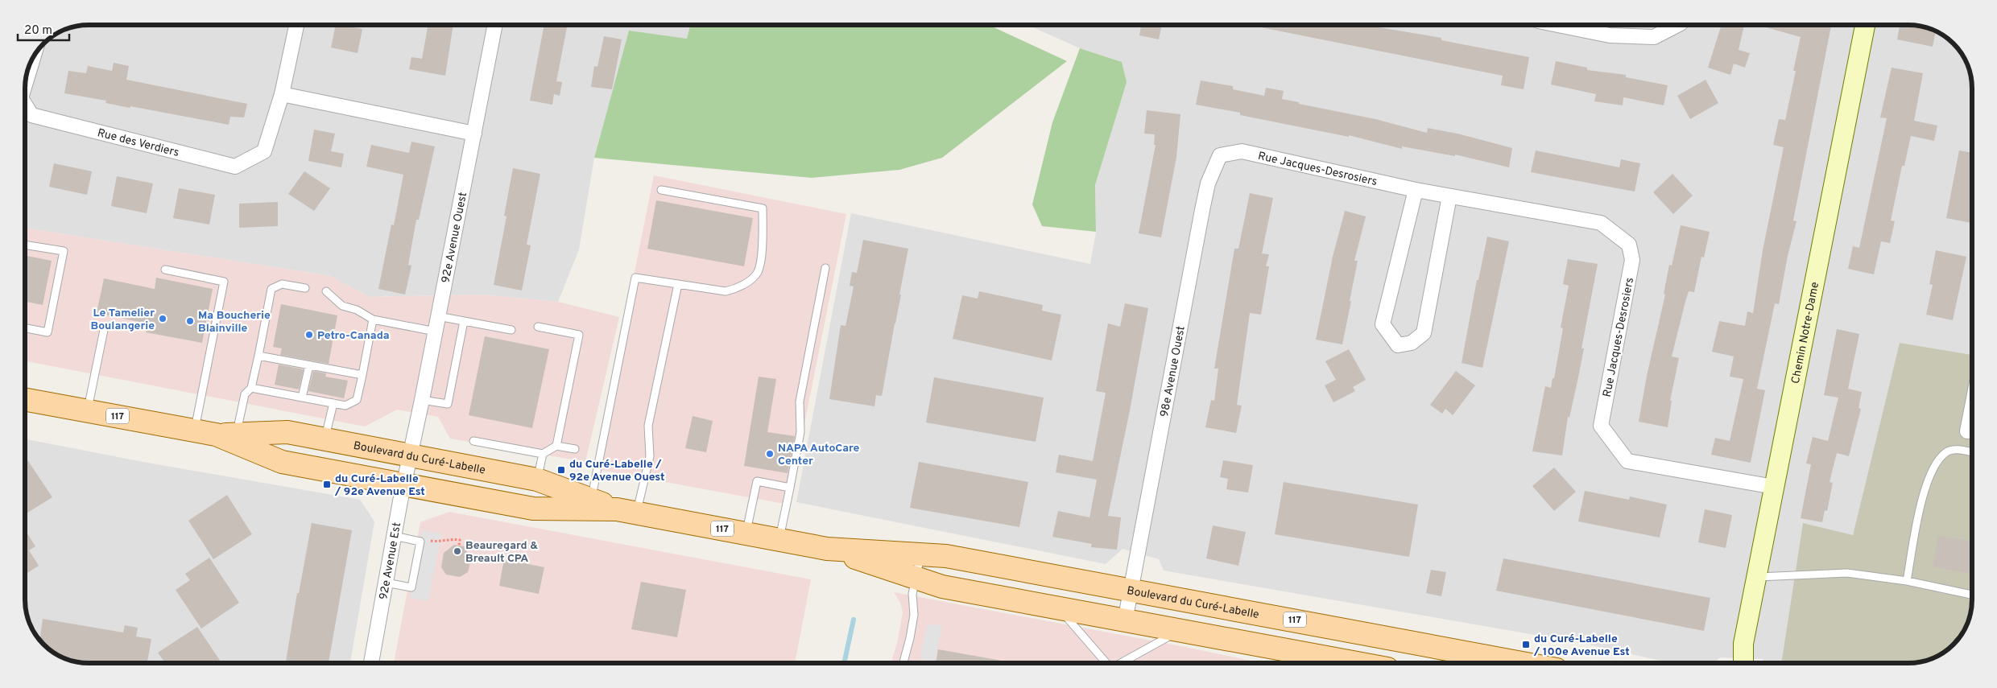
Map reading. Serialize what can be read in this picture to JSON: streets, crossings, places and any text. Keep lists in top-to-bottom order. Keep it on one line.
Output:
{"streets":{"main road":["117","Boulevard du Curé-Labelle"],"street":["Rue des Verdiers","Rue Jacques-Desrosiers","92e Avenue Ouest","Chemin Notre-Dame","98e Avenue Ouest","92e Avenue Est"]},"crossings":[["Rue Jacques-Desrosiers","Chemin Notre-Dame"],["Rue Jacques-Desrosiers","98e Avenue Ouest"],["92e Avenue Ouest","Boulevard du Curé-Labelle"],["92e Avenue Ouest","92e Avenue Est"],["98e Avenue Ouest","Boulevard du Curé-Labelle"],["Boulevard du Curé-Labelle","92e Avenue Est"]],"places":{"other":["Le Tamelier Boulangerie","Ma Boucherie Blainville","Petro-Canada","NAPA AutoCare Center","Beauregard & Breault CPA"],"transit":["du Curé-Labelle / 92e Avenue Ouest","du Curé-Labelle / 92e Avenue Est","du Curé-Labelle / 100e Avenue Est"]},"scale_bar":"20 m"}
